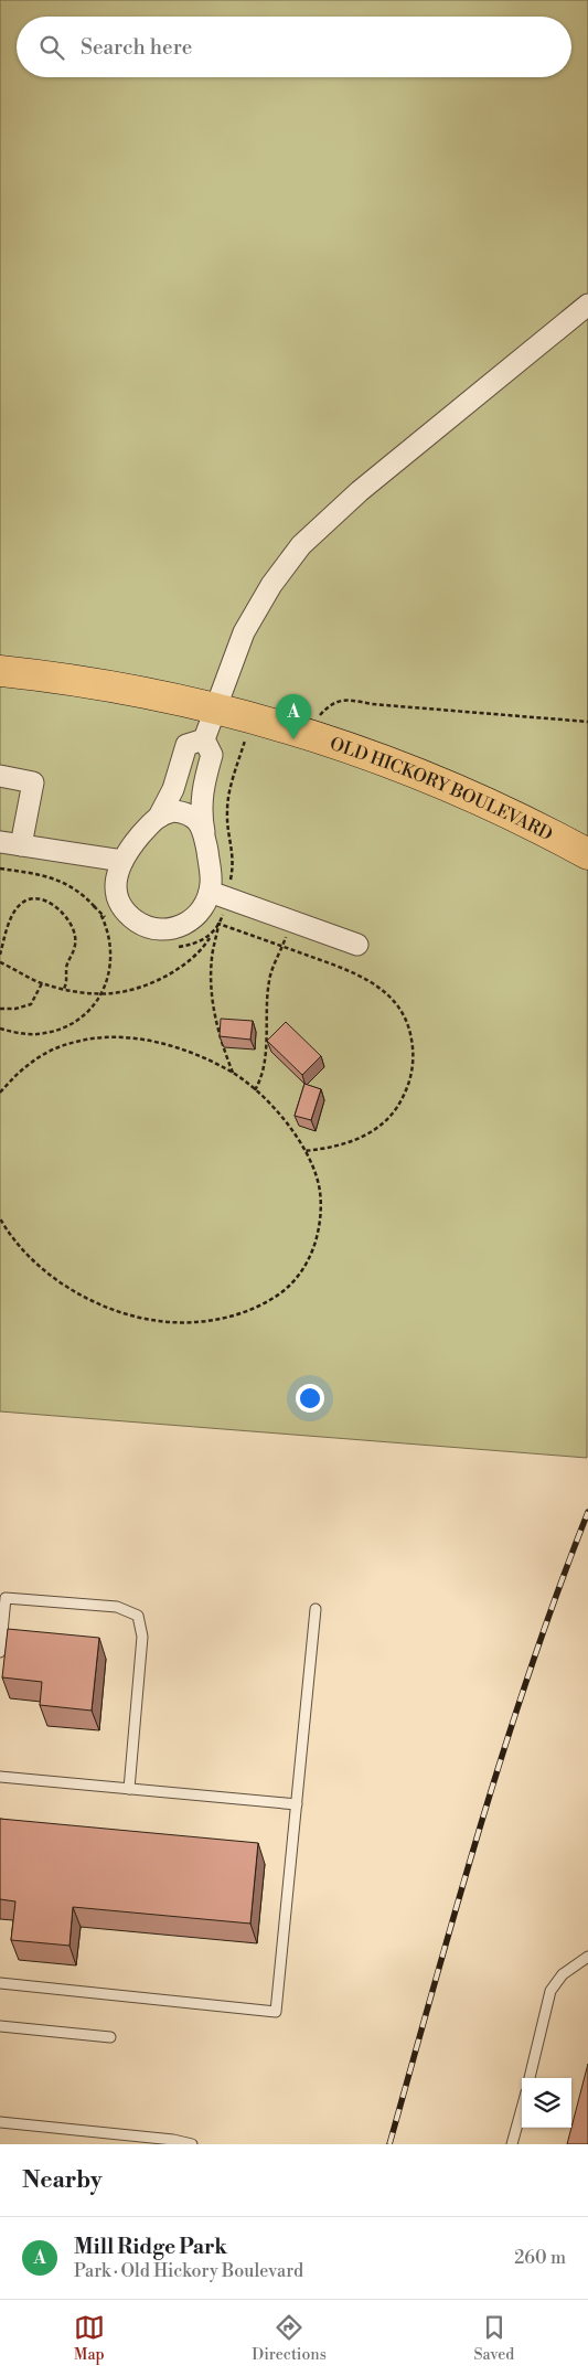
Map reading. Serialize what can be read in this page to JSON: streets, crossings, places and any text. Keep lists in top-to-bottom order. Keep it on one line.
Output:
{"streets":{"main road":["OLD HICKORY BOULEVARD"]},"page":{"search":"Search here","pins":"A","heading":"Nearby","list":[{"mark":"A","name":"Mill Ridge Park","note":"Park · Old Hickory Boulevard","value":"260 m"}],"nav":["Map","Directions","Saved"]}}
